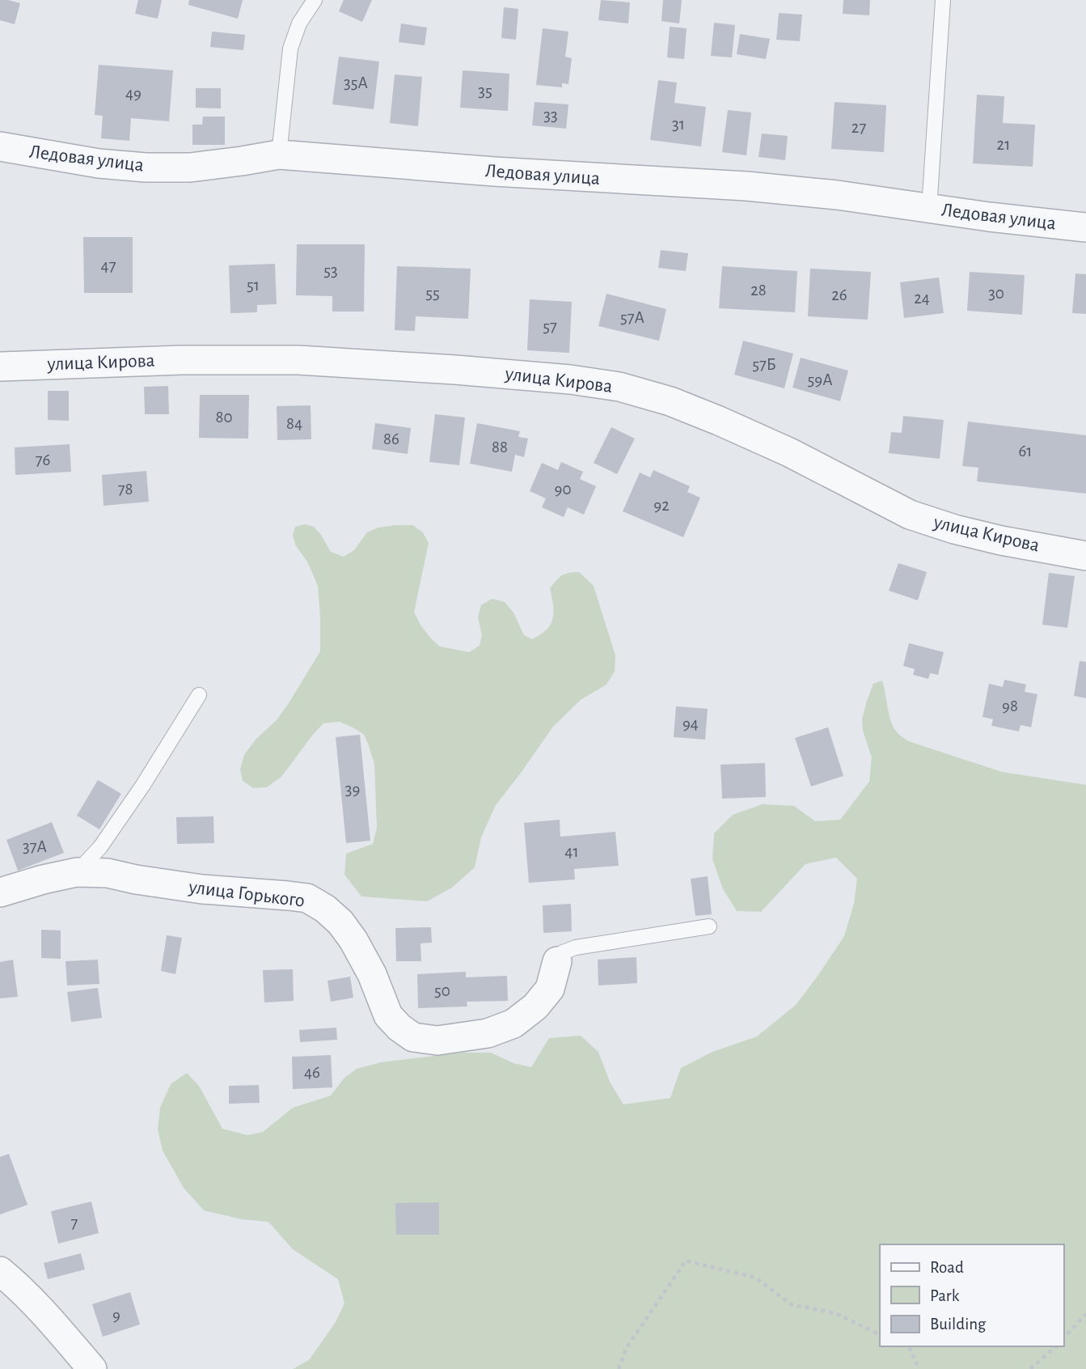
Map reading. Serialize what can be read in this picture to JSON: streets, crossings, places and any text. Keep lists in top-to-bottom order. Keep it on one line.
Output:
{"streets":{"street":["Ледовая улица","улица Кирова","улица Горького"]},"house_numbers":["35А","35","49","33","31","27","21","47","53","51","28","55","30","26","24","57А","57","57Б","59А","80","84","86","88","61","76","78","90","92","98","94","39","37А","41","50","46","7","9"],"legend":["Road","Park","Building"]}
